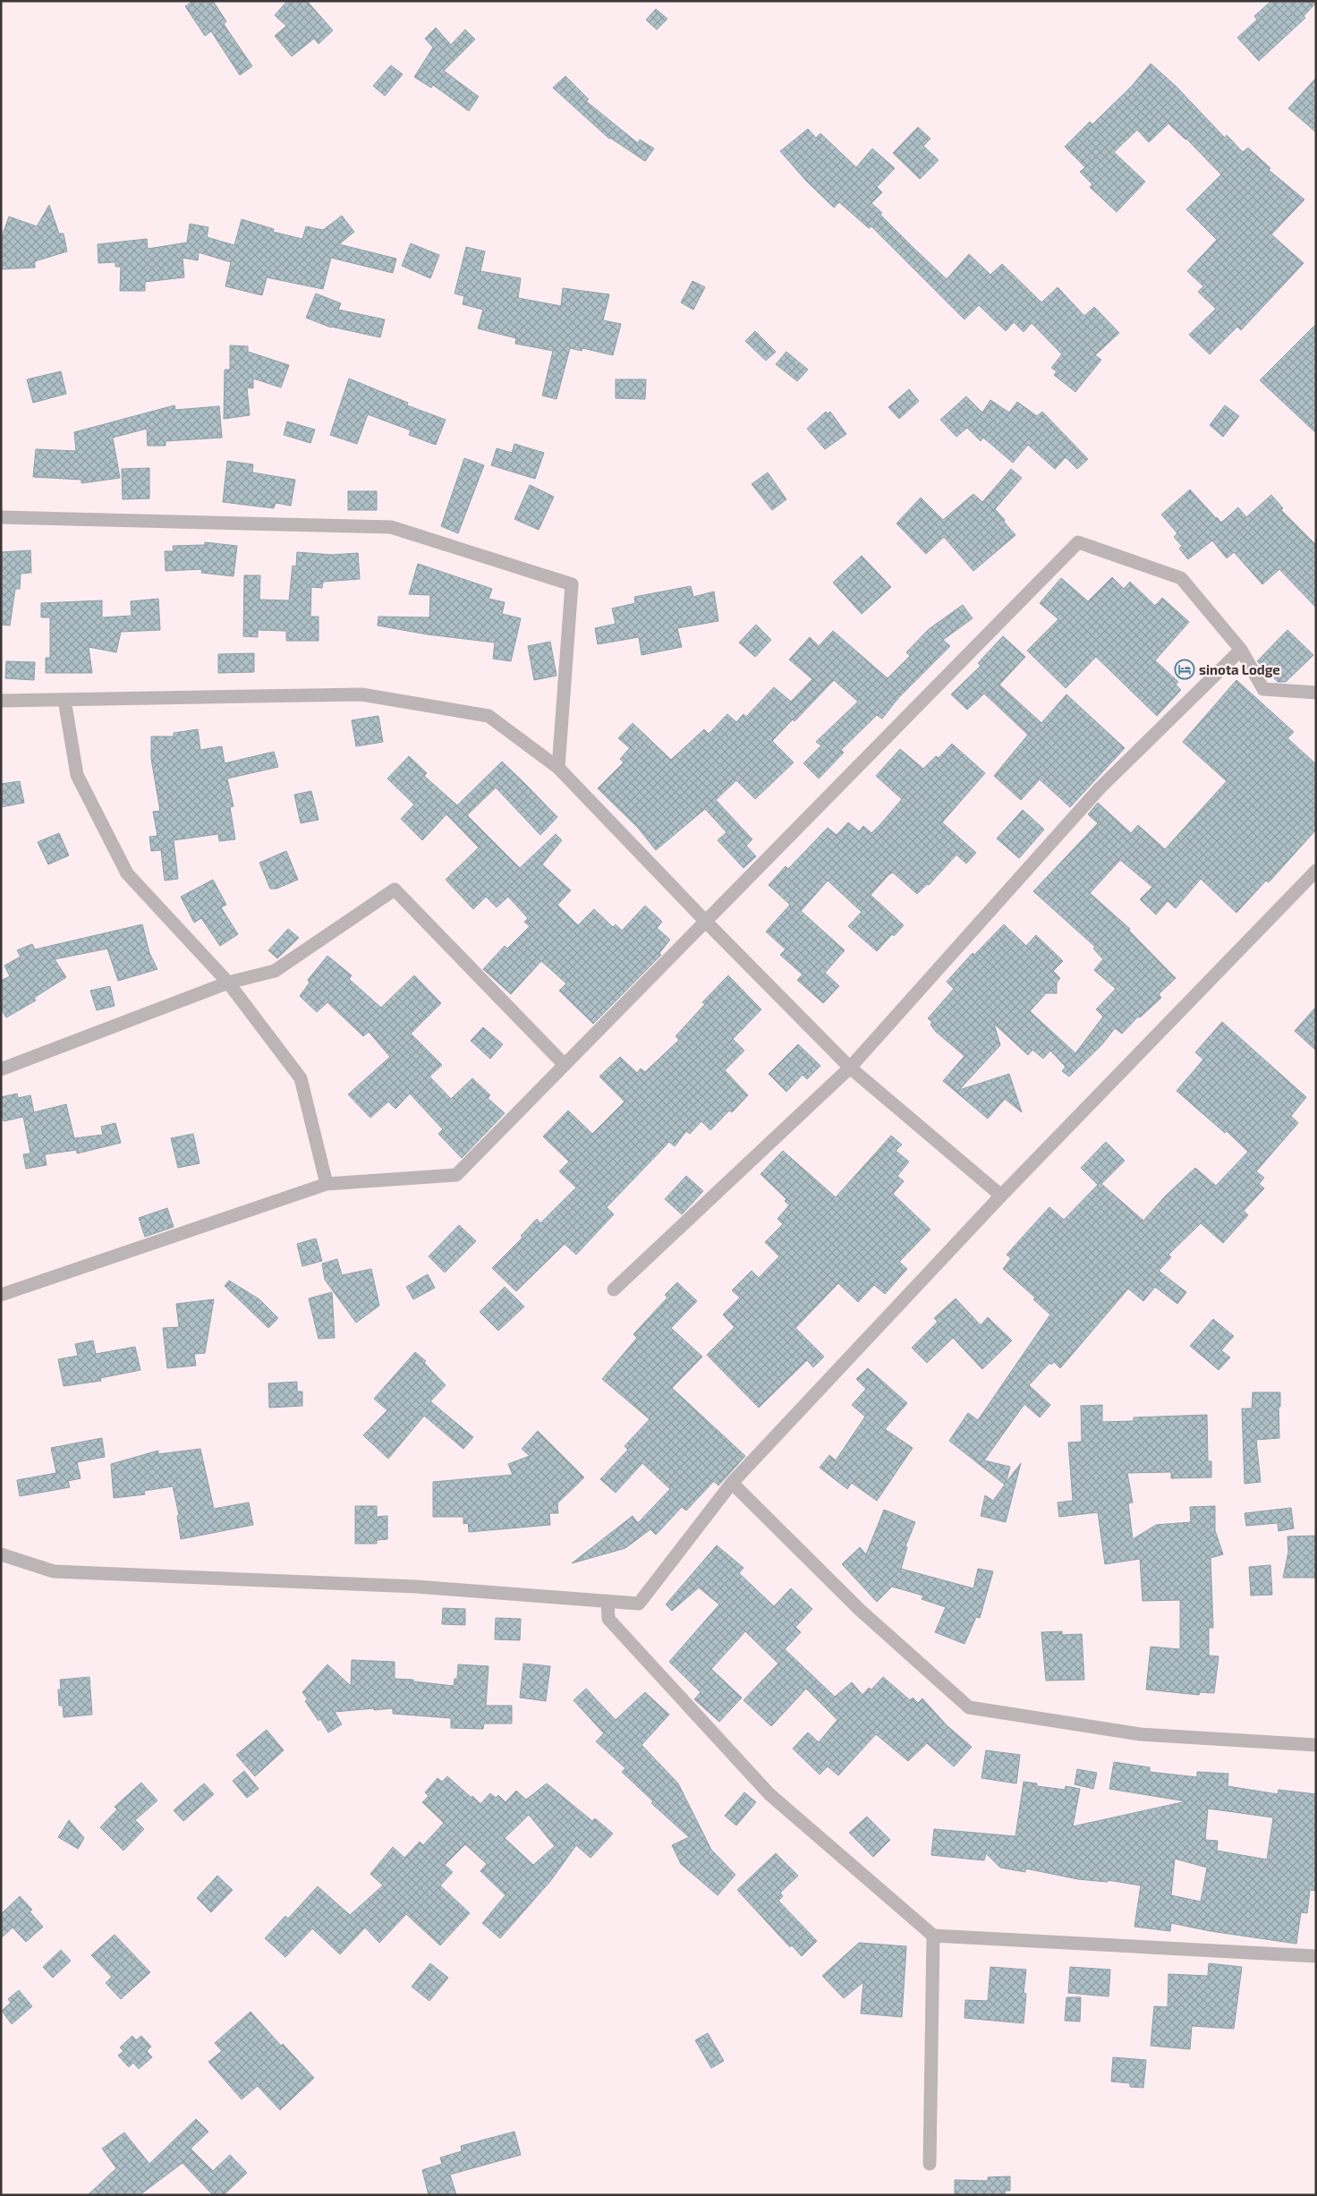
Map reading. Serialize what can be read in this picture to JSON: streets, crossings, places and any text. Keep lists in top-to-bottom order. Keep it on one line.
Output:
{"places":{"hotel":["sinota Lodge"]}}
